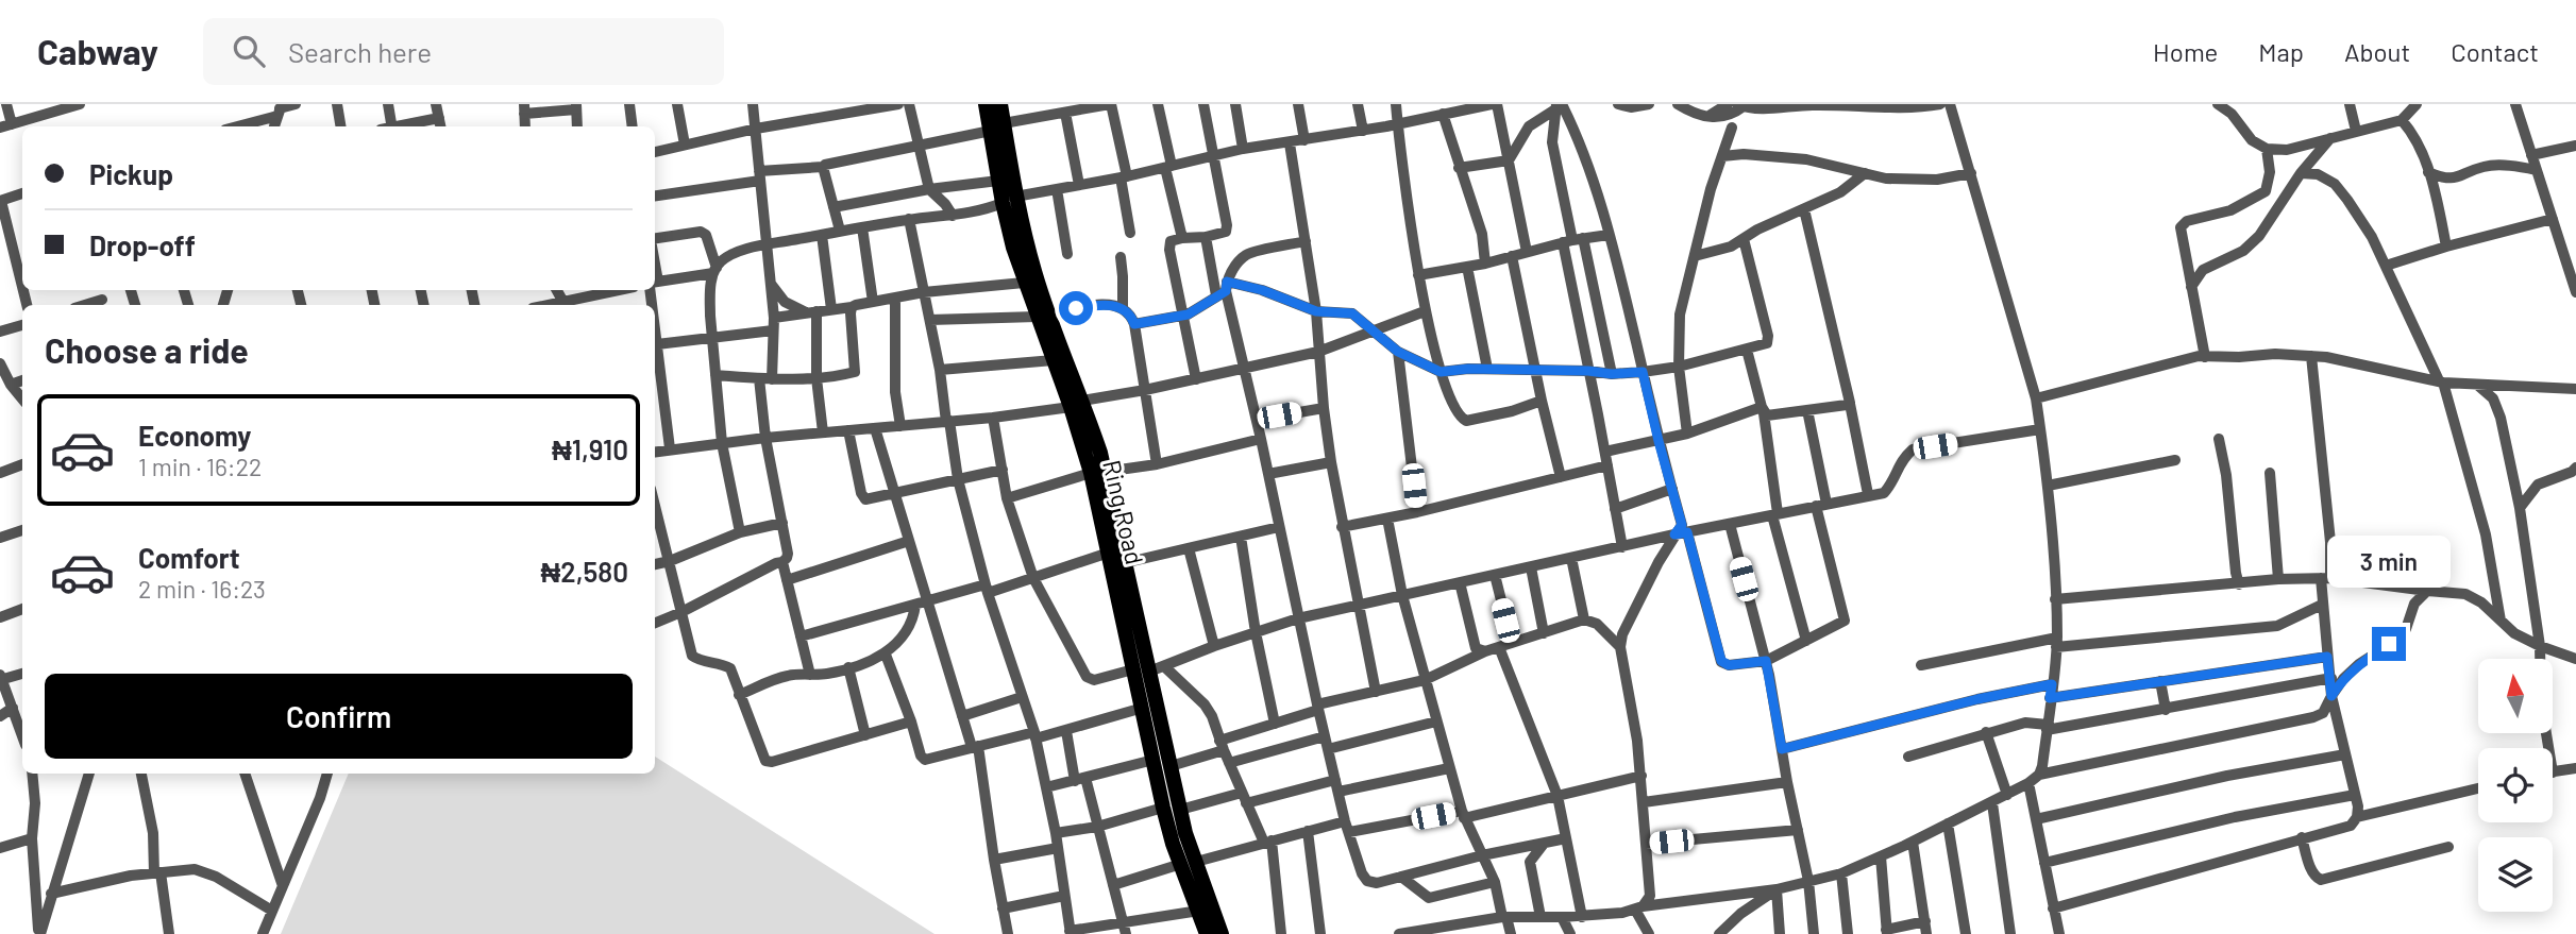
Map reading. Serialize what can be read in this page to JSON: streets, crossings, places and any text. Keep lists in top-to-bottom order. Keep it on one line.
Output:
{"streets":{"main road":["Ring Road"]},"north":"top","page":{"header":"Cabway","search":"Search here","nav":["Home","Map","About","Contact"],"banner":["Pickup","Drop-off"],"heading":"Choose a ride","list":[{"name":"Economy","note":"1 min · 16:22","value":"₦1,910"},{"name":"Comfort","note":"2 min · 16:23","value":"₦2,580"}],"bubble":"3 min","buttons":"Confirm"}}
